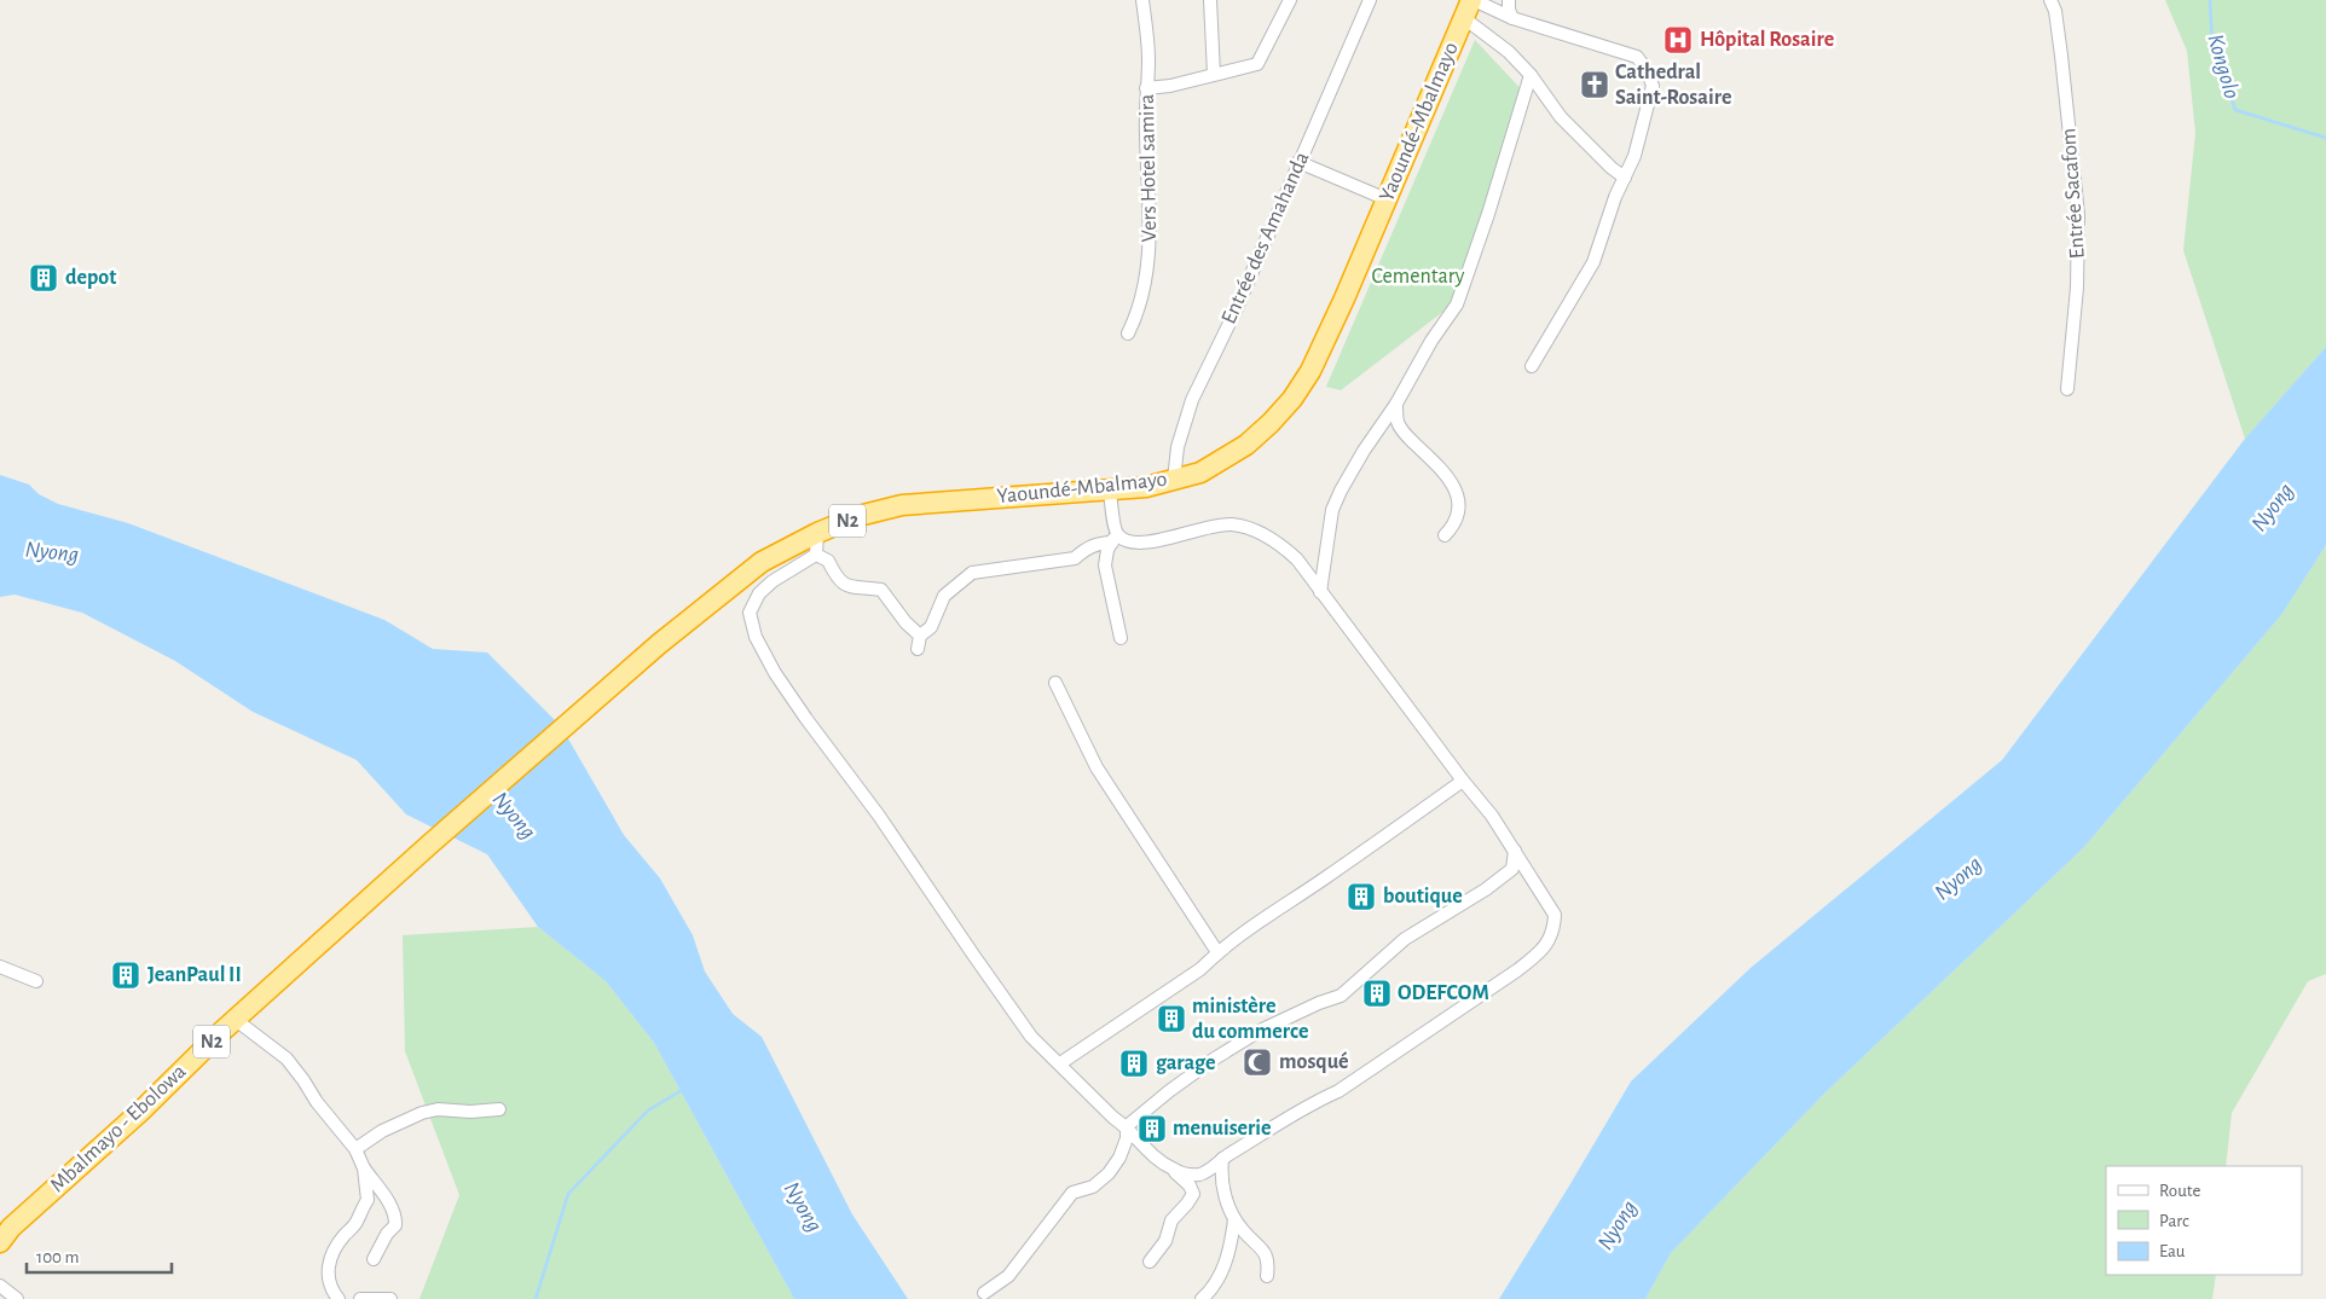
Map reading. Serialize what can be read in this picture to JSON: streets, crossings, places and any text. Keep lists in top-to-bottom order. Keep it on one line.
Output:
{"streets":{"highway":["Yaoundé-Mbalmayo","N2","Mbalmayo - Ebolowa"],"street":["Vers Hotel samira","Entrée Sacafom","Entrée des Amahanda"]},"crossings":[["Yaoundé-Mbalmayo","Entrée des Amahanda"],["Yaoundé-Mbalmayo","Mbalmayo - Ebolowa"]],"water":["Kongolo","Nyong"],"parks":["Cementary"],"places":{"hospital":["Hôpital Rosaire"],"church":["Cathedral Saint-Rosaire"],"building":["depot","boutique","JeanPaul II","ODEFCOM","ministère du commerce","garage","menuiserie"],"mosque":["mosqué"]},"legend":["Route","Parc","Eau"],"scale_bar":"100 m"}
